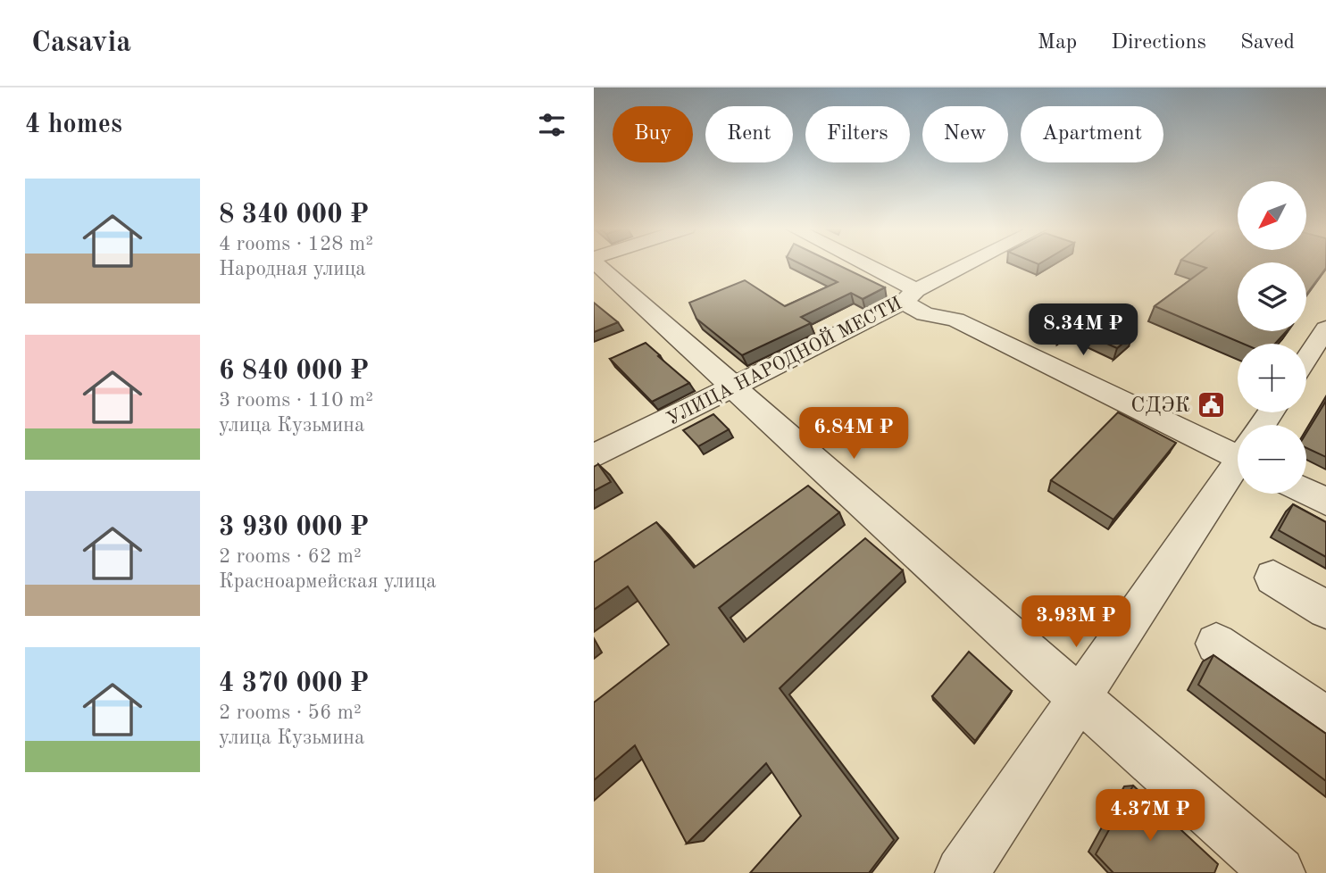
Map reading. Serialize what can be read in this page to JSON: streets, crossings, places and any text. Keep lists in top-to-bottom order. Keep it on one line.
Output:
{"streets":{"street":["УЛИЦА НАРОДНОЙ МЕСТИ"]},"places":{"public building":["СДЭК"]},"north":"bottom left","page":{"header":"Casavia","nav":["Map","Directions","Saved"],"heading":"4 homes","chip":["Buy","Rent","Filters","New","Apartment"],"list":[{"name":"8 340 000 ₽","note":"4 rooms · 128 m² · Народная улица"},{"name":"6 840 000 ₽","note":"3 rooms · 110 m² · улица Кузьмина"},{"name":"3 930 000 ₽","note":"2 rooms · 62 m² · Красноармейская улица"},{"name":"4 370 000 ₽","note":"2 rooms · 56 m² · улица Кузьмина"}],"map_buttons":["+","−"],"price":["8.34M ₽","6.84M ₽","3.93M ₽","4.37M ₽"]}}
